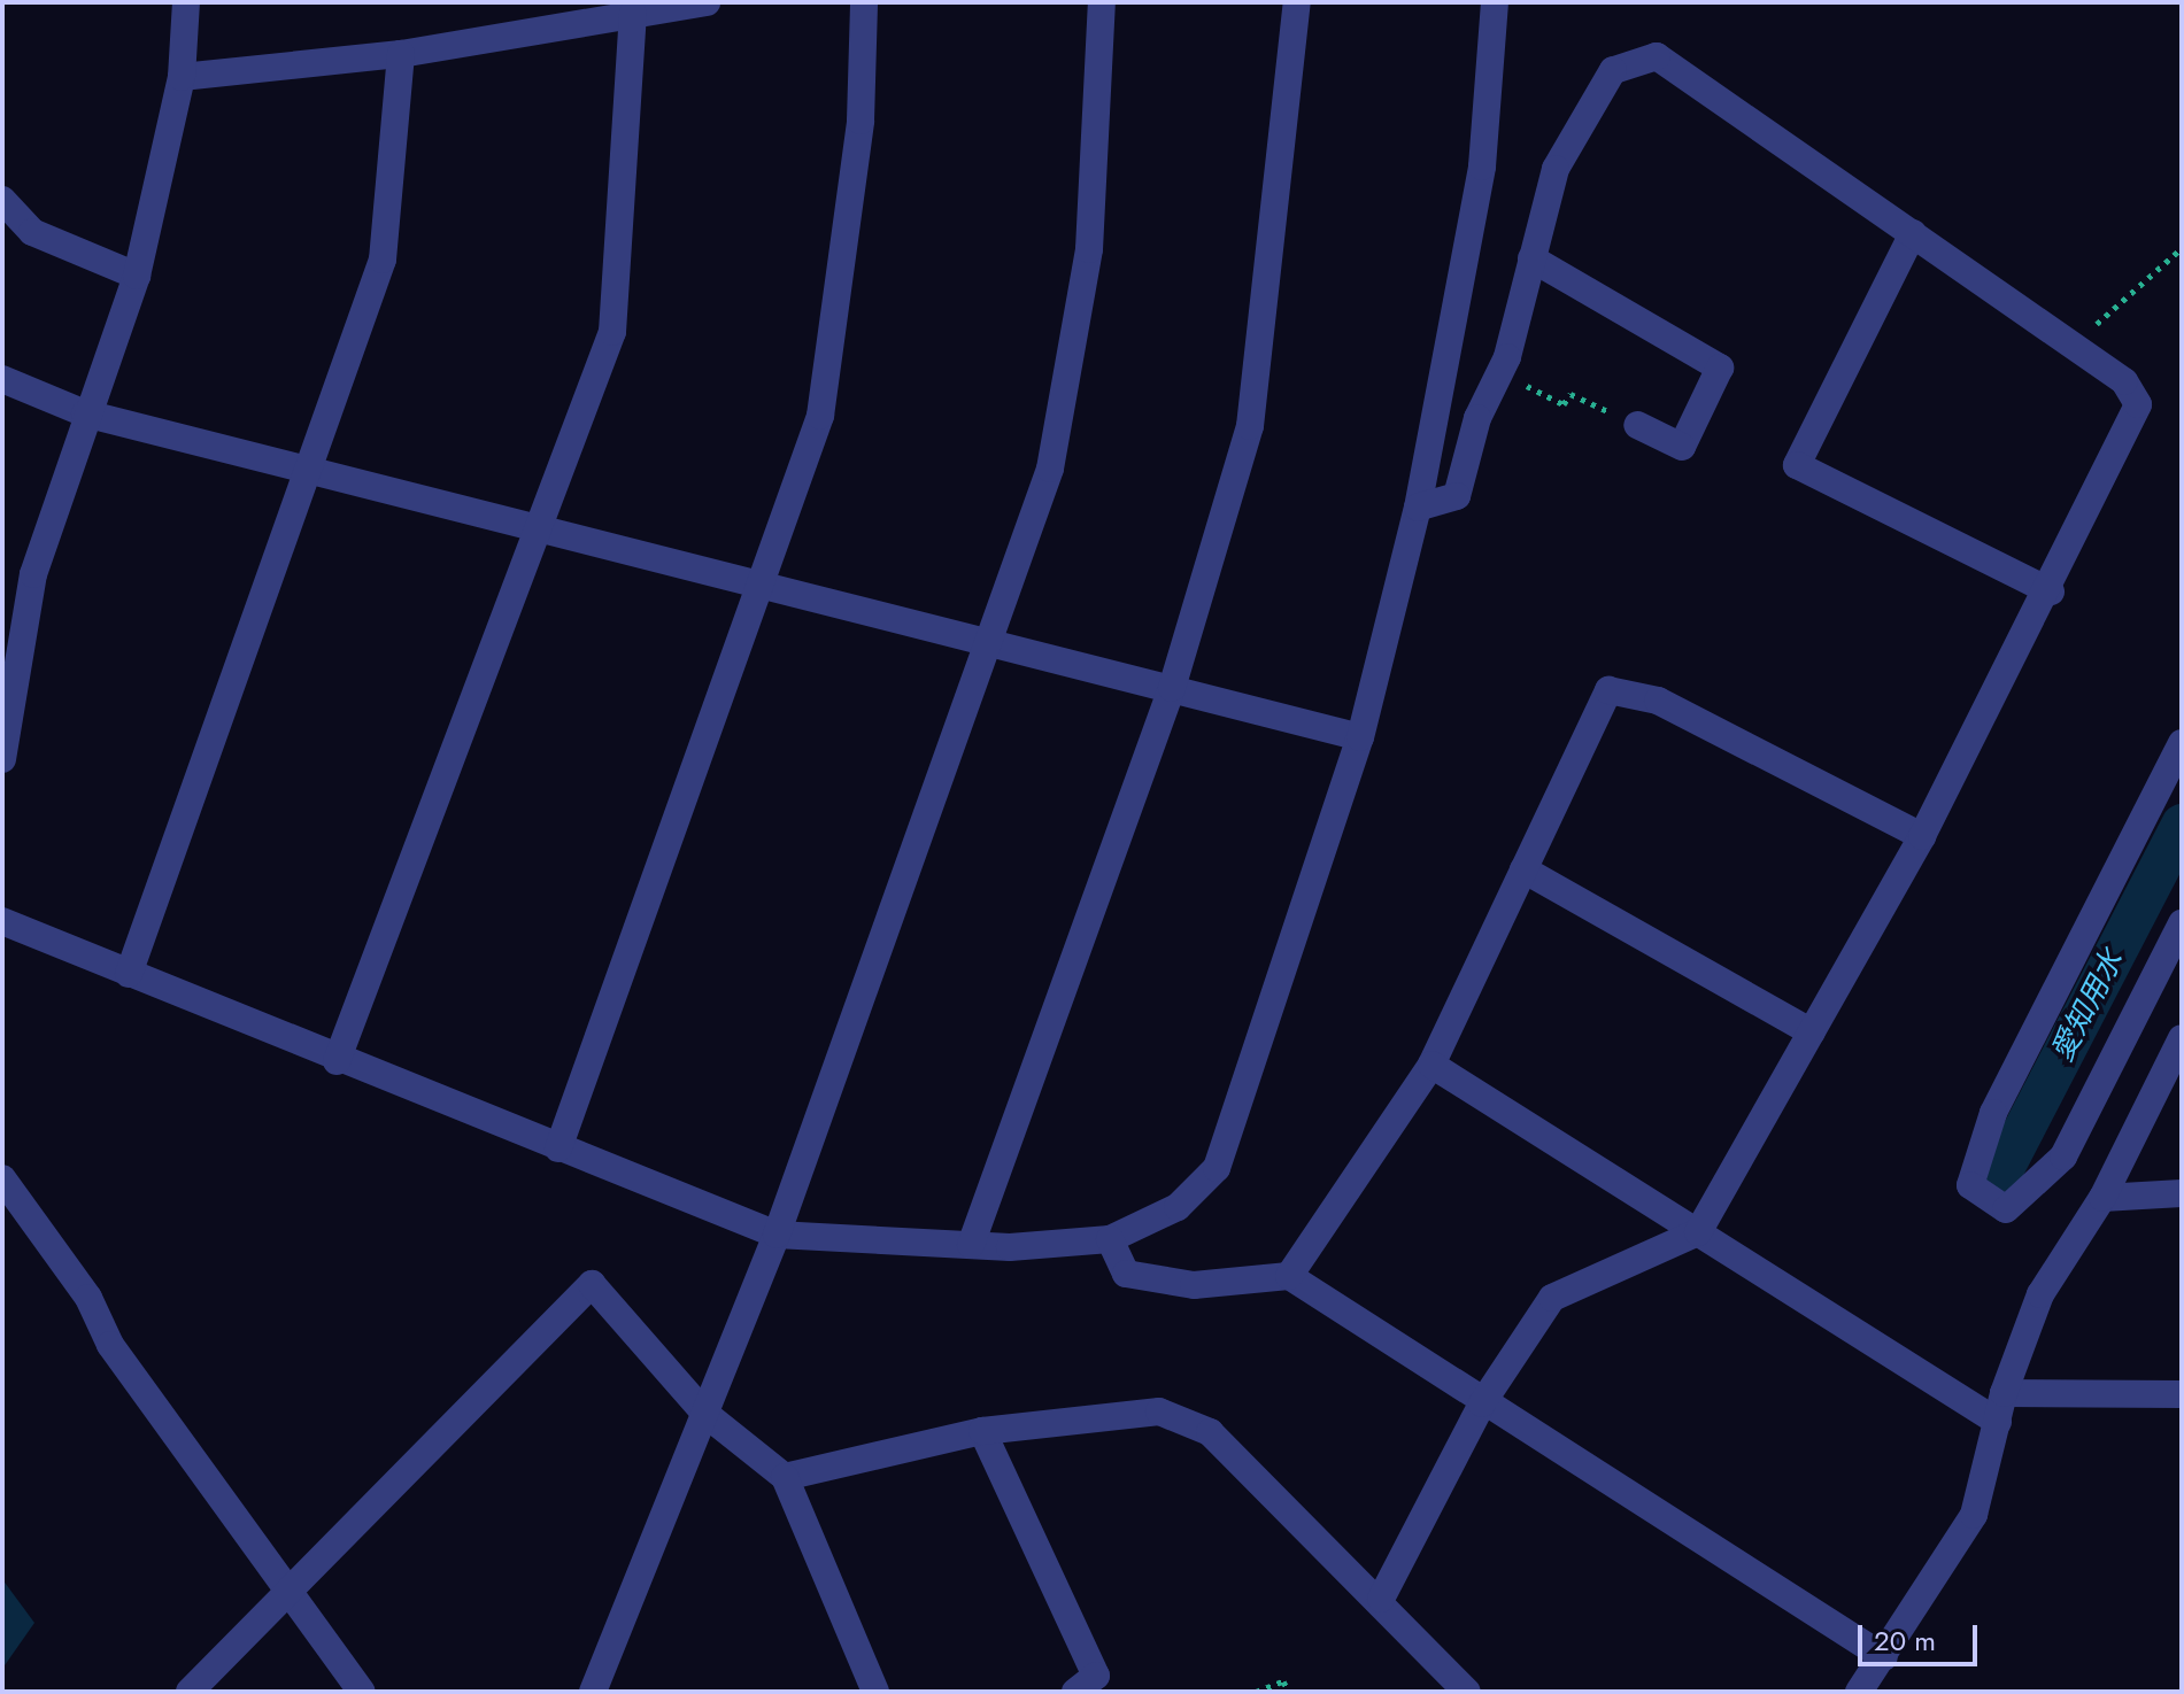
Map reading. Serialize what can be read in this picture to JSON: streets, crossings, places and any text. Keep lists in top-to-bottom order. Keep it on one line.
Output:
{"water":["愛知用水"],"scale_bar":"20 m"}
